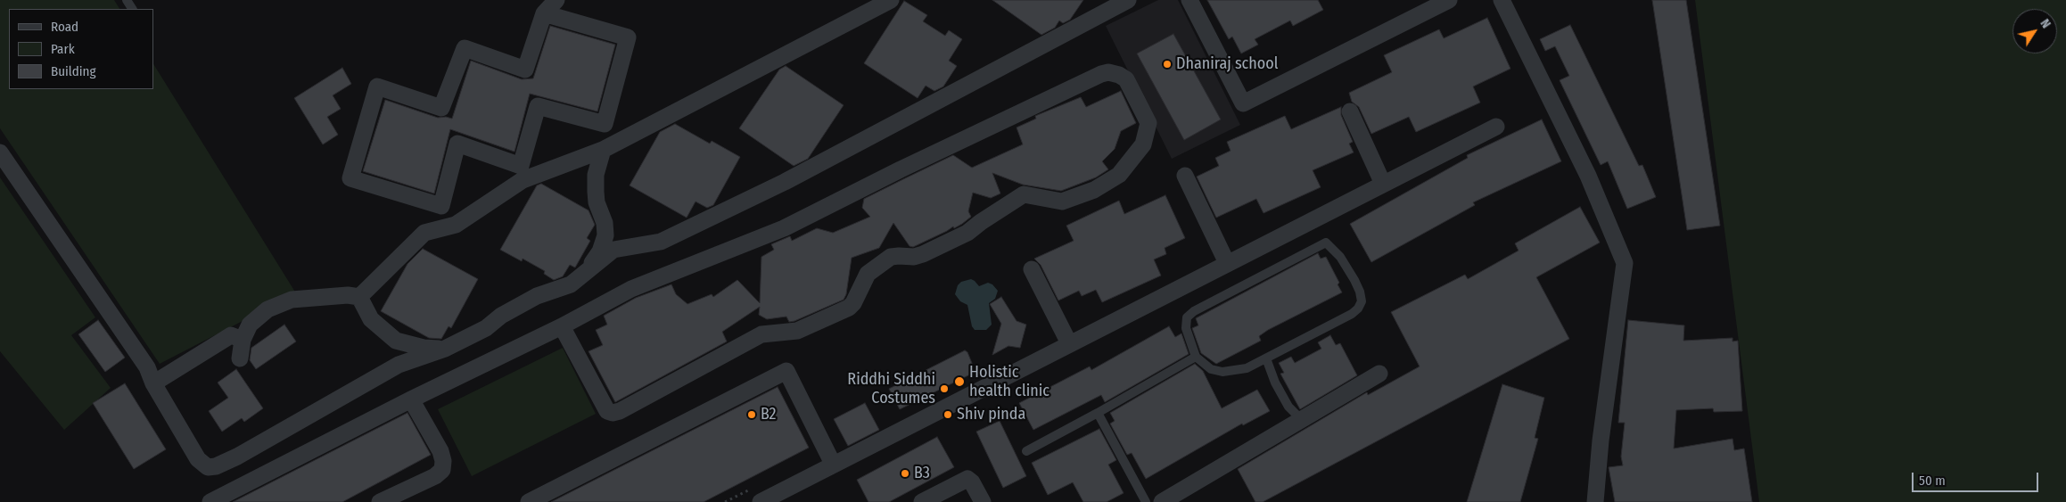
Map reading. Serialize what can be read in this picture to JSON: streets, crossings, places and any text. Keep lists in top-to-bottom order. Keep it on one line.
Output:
{"places":["Dhaniraj school","Holistic health clinic","Riddhi Siddhi Costumes","B2","Shiv pinda","B3"],"legend":["Road","Park","Building"],"scale_bar":"50 m","north":"top right"}
